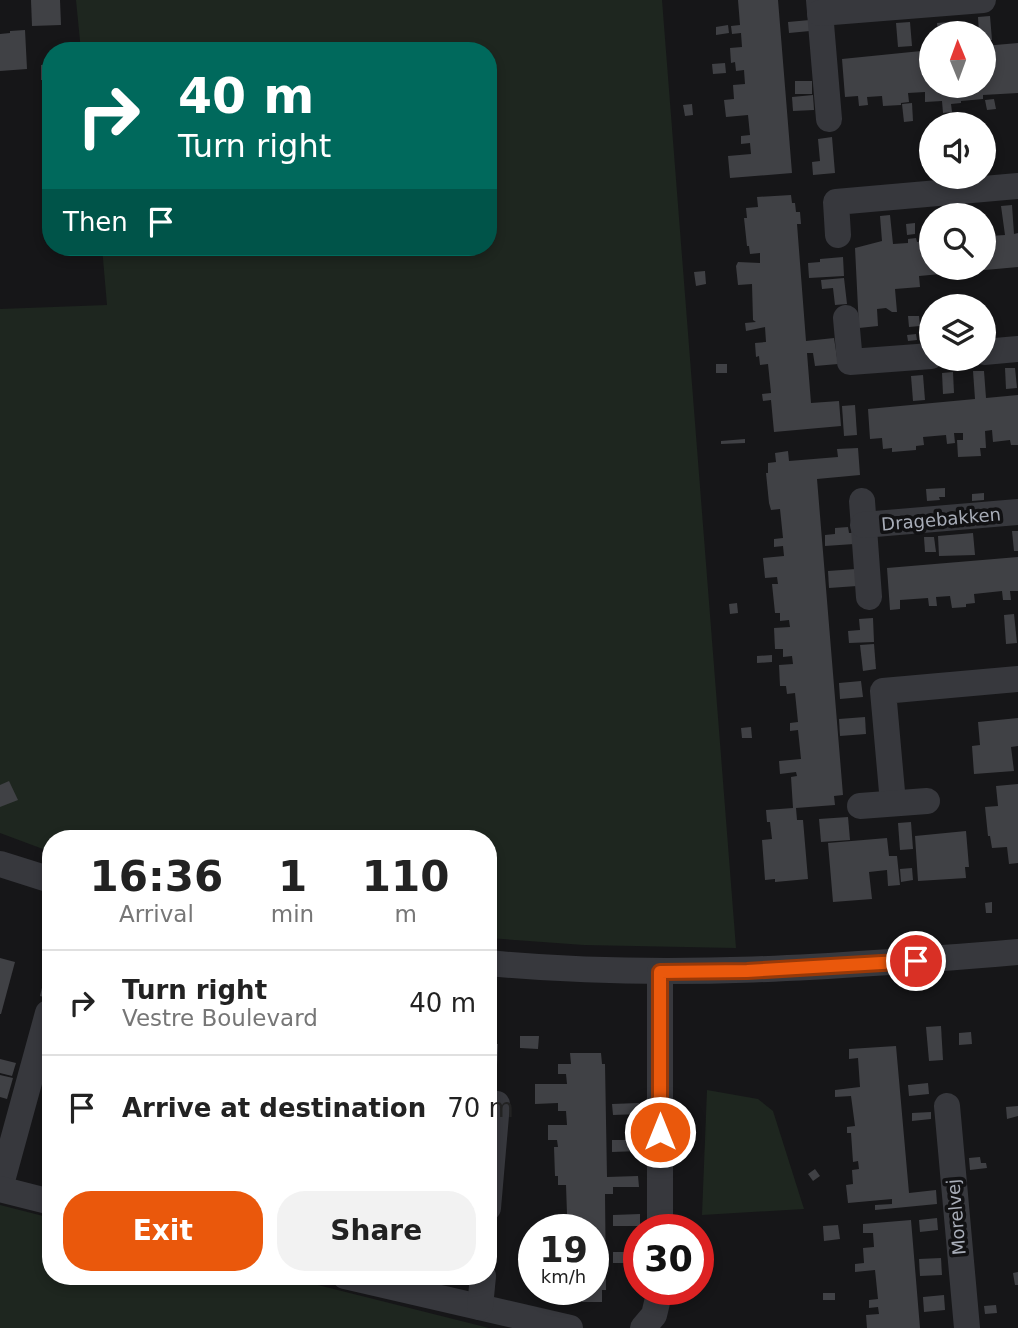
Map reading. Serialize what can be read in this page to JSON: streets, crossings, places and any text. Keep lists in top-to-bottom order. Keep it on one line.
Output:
{"streets":{"street":["Dragebakken","Morelvej"]},"north":"top","page":{"turn":["40 m","Turn right"],"then":"Then","eta":["16:36","Arrival","1","min","110","m"],"list":[{"name":"Turn right","note":"Vestre Boulevard","value":"40 m"},{"name":"Arrive at destination","value":"70 m"}],"buttons":["Exit","Share"],"speed":"19 km/h","limit":"30"}}
